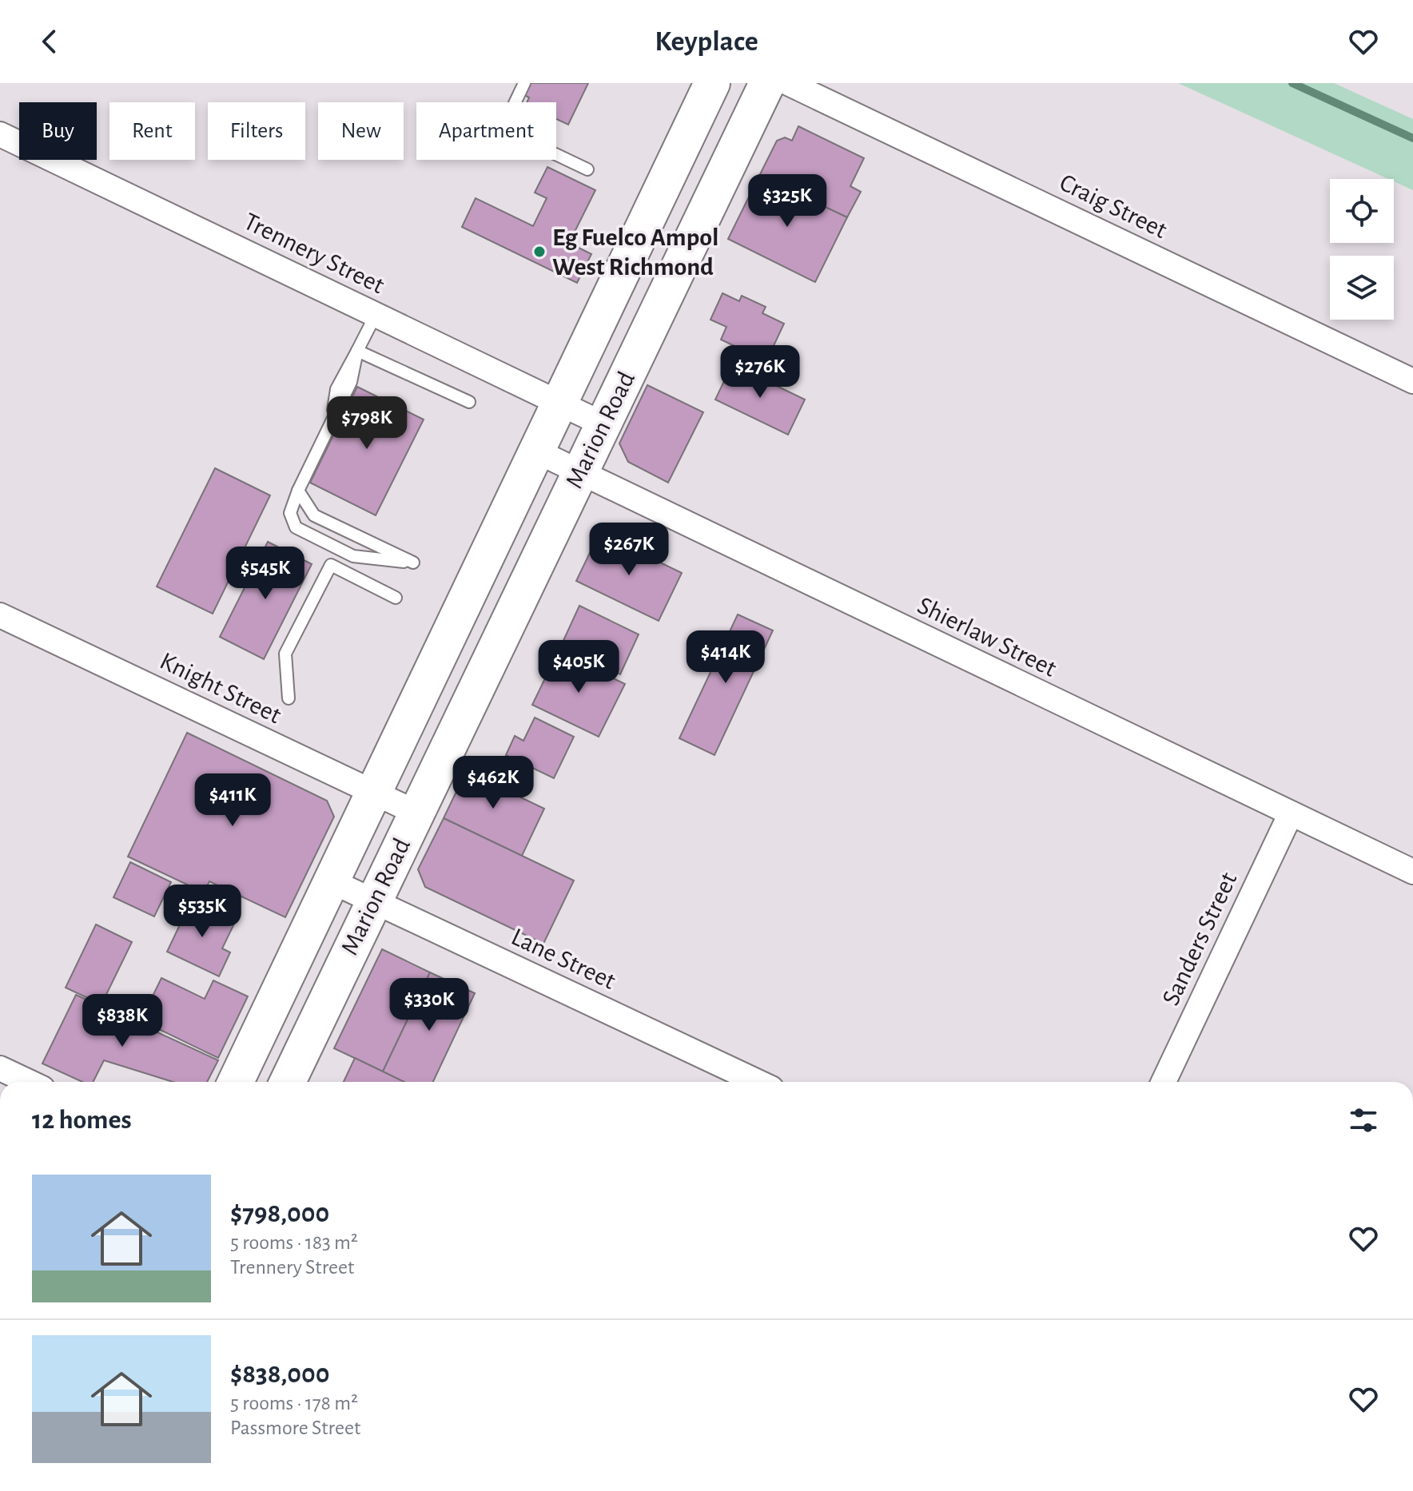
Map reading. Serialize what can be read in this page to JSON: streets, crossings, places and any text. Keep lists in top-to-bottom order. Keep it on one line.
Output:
{"streets":{"main road":["Marion Road"],"street":["Craig Street","Trennery Street","Shierlaw Street","Knight Street","Sanders Street","Lane Street"]},"crossings":[["Trennery Street","Marion Road"],["Marion Road","Shierlaw Street"],["Marion Road","Knight Street"],["Marion Road","Lane Street"],["Shierlaw Street","Sanders Street"]],"places":["Eg Fuelco Ampol West Richmond"],"page":{"header":"Keyplace","chip":["Buy","Rent","Filters","New","Apartment"],"price":["$325K","$276K","$798K","$267K","$545K","$414K","$405K","$462K","$411K","$535K","$330K","$838K"],"heading":"12 homes","list":[{"name":"$798,000","note":"5 rooms · 183 m² · Trennery Street"},{"name":"$838,000","note":"5 rooms · 178 m² · Passmore Street"}]}}
